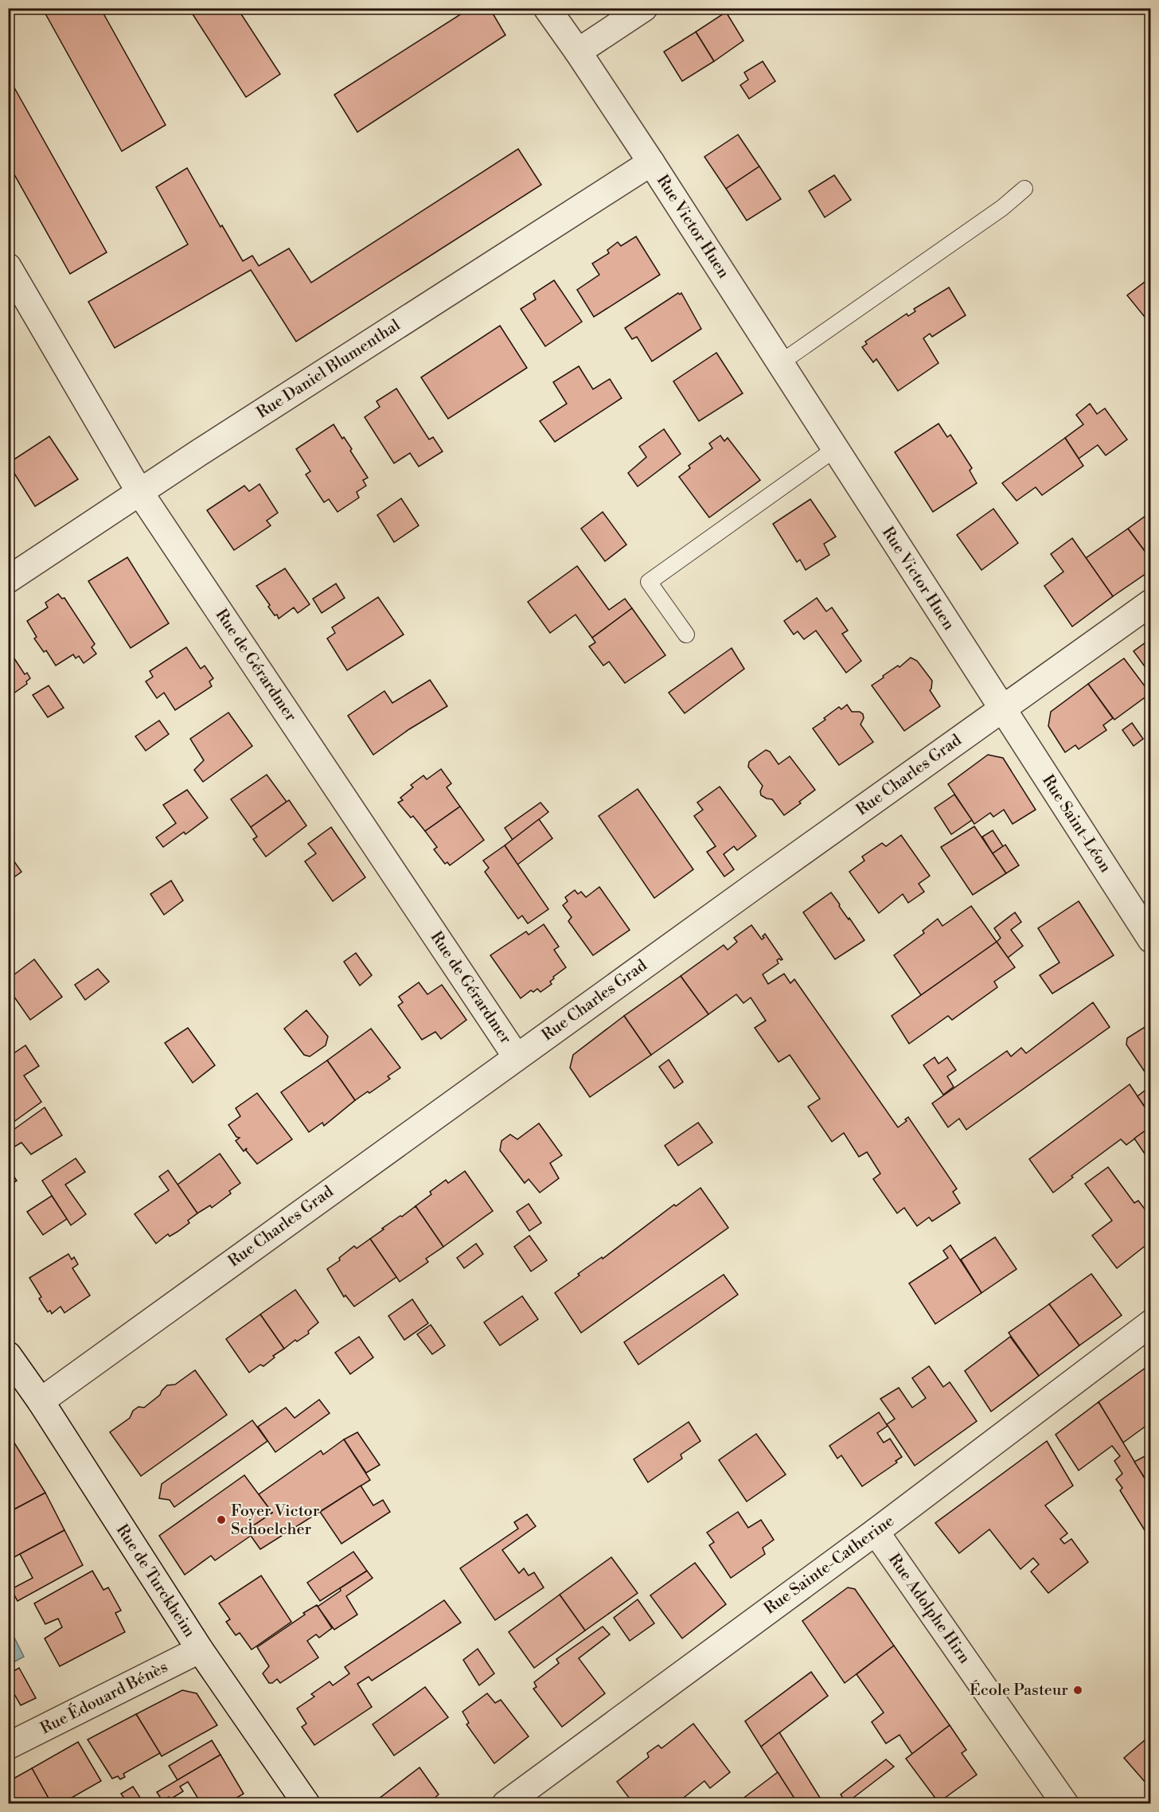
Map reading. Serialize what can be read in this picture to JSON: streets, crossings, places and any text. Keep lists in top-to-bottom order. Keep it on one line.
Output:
{"streets":{"street":["Rue Victor Huen","Rue Daniel Blumenthal","Rue de Gérardmer","Rue Charles Grad","Rue Saint-Léon","Rue Sainte-Catherine","Rue de Turckheim","Rue Adolphe Hirn","Rue Édouard Bénès"]},"crossings":[["Rue Victor Huen","Rue Daniel Blumenthal"],["Rue Victor Huen","Rue Charles Grad"],["Rue Victor Huen","Rue Saint-Léon"],["Rue Daniel Blumenthal","Rue de Gérardmer"],["Rue de Gérardmer","Rue Charles Grad"],["Rue Charles Grad","Rue Saint-Léon"],["Rue Charles Grad","Rue de Turckheim"],["Rue Sainte-Catherine","Rue Adolphe Hirn"],["Rue de Turckheim","Rue Édouard Bénès"]],"places":["Foyer Victor Schoelcher","École Pasteur"]}
